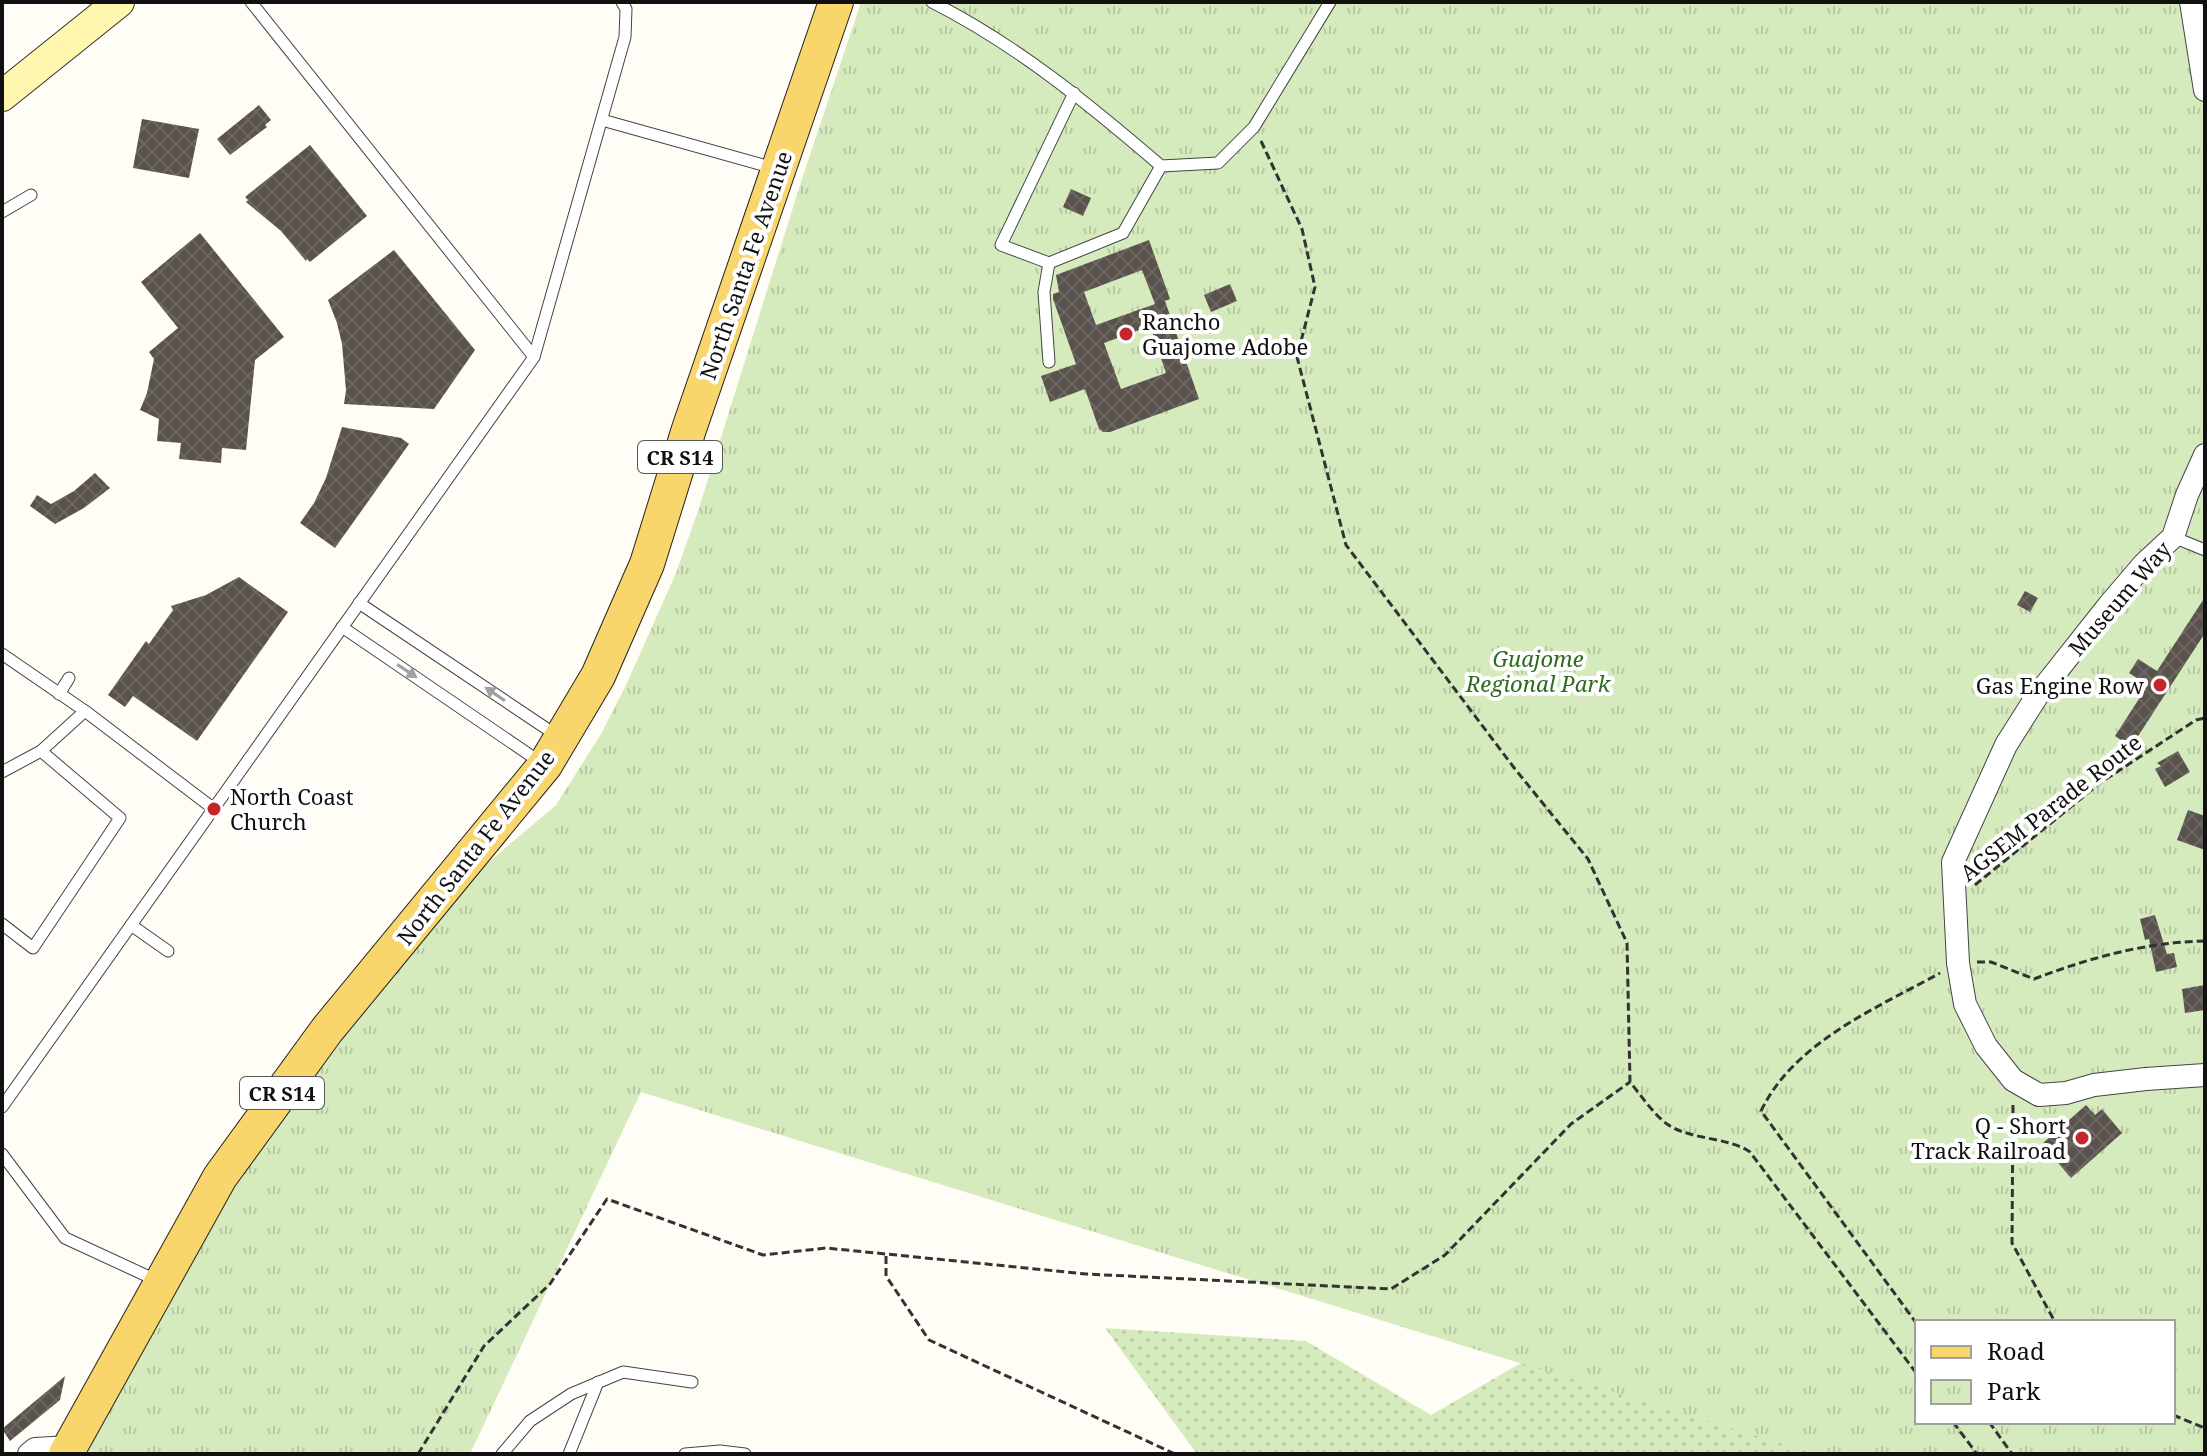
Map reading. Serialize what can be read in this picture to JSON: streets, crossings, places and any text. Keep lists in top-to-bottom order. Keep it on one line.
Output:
{"streets":{"main road":["North Santa Fe Avenue","CR S14"],"street":["Museum Way"],"path":["AGSEM Parade Route"]},"crossings":[["Museum Way","AGSEM Parade Route"]],"parks":["Guajome Regional Park"],"places":["Rancho Guajome Adobe","Gas Engine Row","North Coast Church","Q - Short Track Railroad"],"legend":["Road","Park"]}
